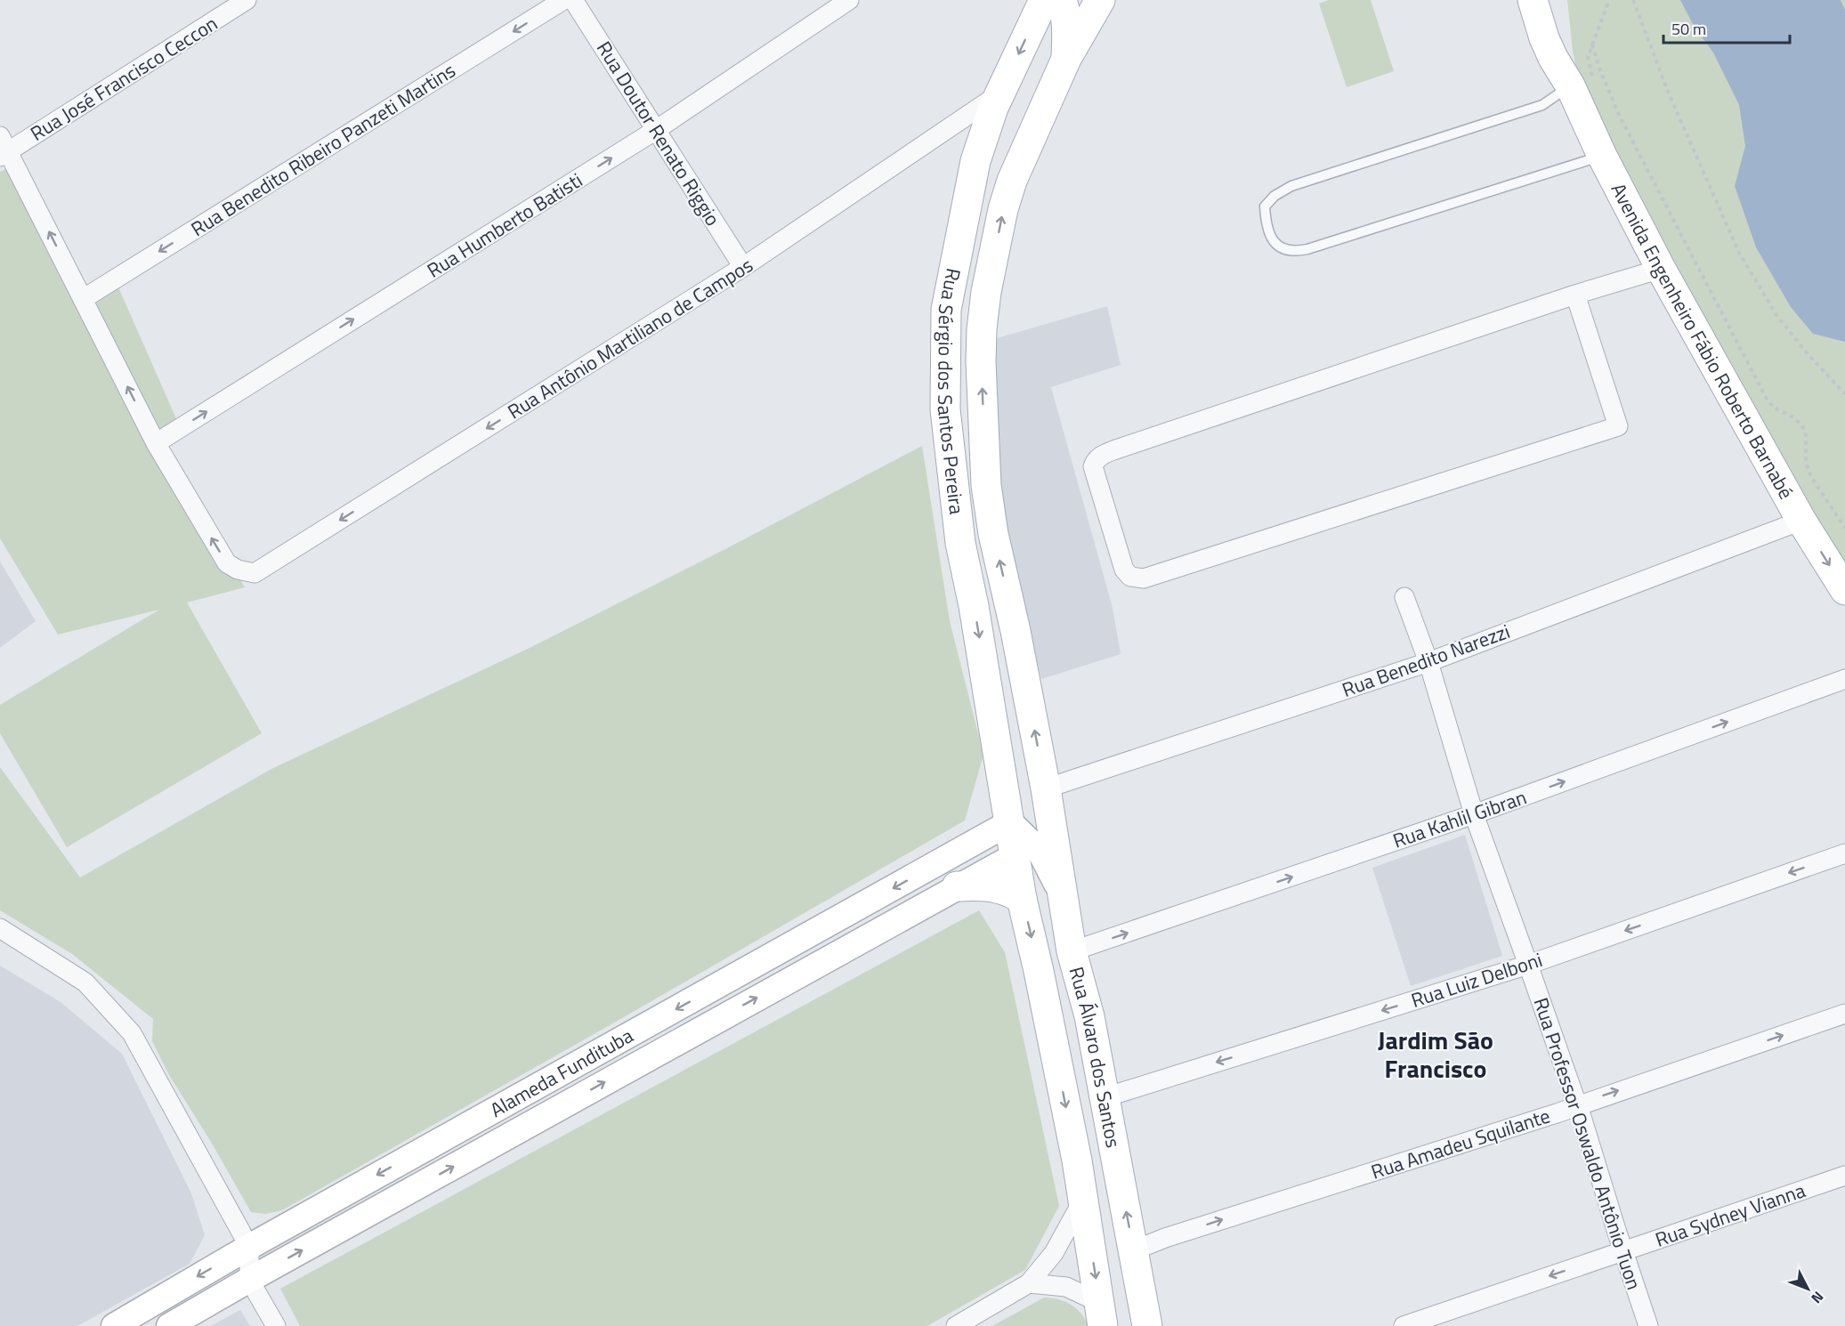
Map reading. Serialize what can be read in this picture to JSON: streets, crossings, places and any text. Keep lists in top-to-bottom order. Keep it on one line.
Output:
{"streets":{"main road":["Avenida Engenheiro Fábio Roberto Barnabé","Rua Sérgio dos Santos Pereira","Rua Álvaro dos Santos","Alameda Fundituba"],"street":["Rua José Francisco Ceccon","Rua Doutor Renato Riggio","Rua Benedito Ribeiro Panzeti Martins","Rua Humberto Batisti","Rua Antônio Martiliano de Campos","Rua Benedito Narezzi","Rua Kahlil Gibran","Rua Luiz Delboni","Rua Amadeu Squilante","Rua Professor Oswaldo Antônio Tuon","Rua Sydney Vianna"]},"crossings":[["Rua Doutor Renato Riggio","Rua Humberto Batisti"],["Rua Doutor Renato Riggio","Rua Antônio Martiliano de Campos"],["Rua Humberto Batisti","Rua Antônio Martiliano de Campos"],["Rua Antônio Martiliano de Campos","Rua Sérgio dos Santos Pereira"],["Avenida Engenheiro Fábio Roberto Barnabé","Rua Benedito Narezzi"],["Rua Sérgio dos Santos Pereira","Alameda Fundituba"],["Rua Benedito Narezzi","Rua Álvaro dos Santos"],["Rua Benedito Narezzi","Rua Professor Oswaldo Antônio Tuon"],["Rua Kahlil Gibran","Rua Álvaro dos Santos"],["Rua Kahlil Gibran","Rua Professor Oswaldo Antônio Tuon"],["Rua Luiz Delboni","Rua Álvaro dos Santos"],["Rua Luiz Delboni","Rua Professor Oswaldo Antônio Tuon"],["Rua Álvaro dos Santos","Rua Amadeu Squilante"],["Rua Amadeu Squilante","Rua Professor Oswaldo Antônio Tuon"],["Rua Professor Oswaldo Antônio Tuon","Rua Sydney Vianna"]],"one_way":["Rua Benedito Ribeiro Panzeti Martins","Rua Humberto Batisti","Rua Antônio Martiliano de Campos","Rua Sérgio dos Santos Pereira","Rua Kahlil Gibran","Rua Luiz Delboni","Rua Álvaro dos Santos","Rua Amadeu Squilante","Rua Sydney Vianna"],"districts":["Jardim São Francisco"],"scale_bar":"50 m","north":"bottom right"}
